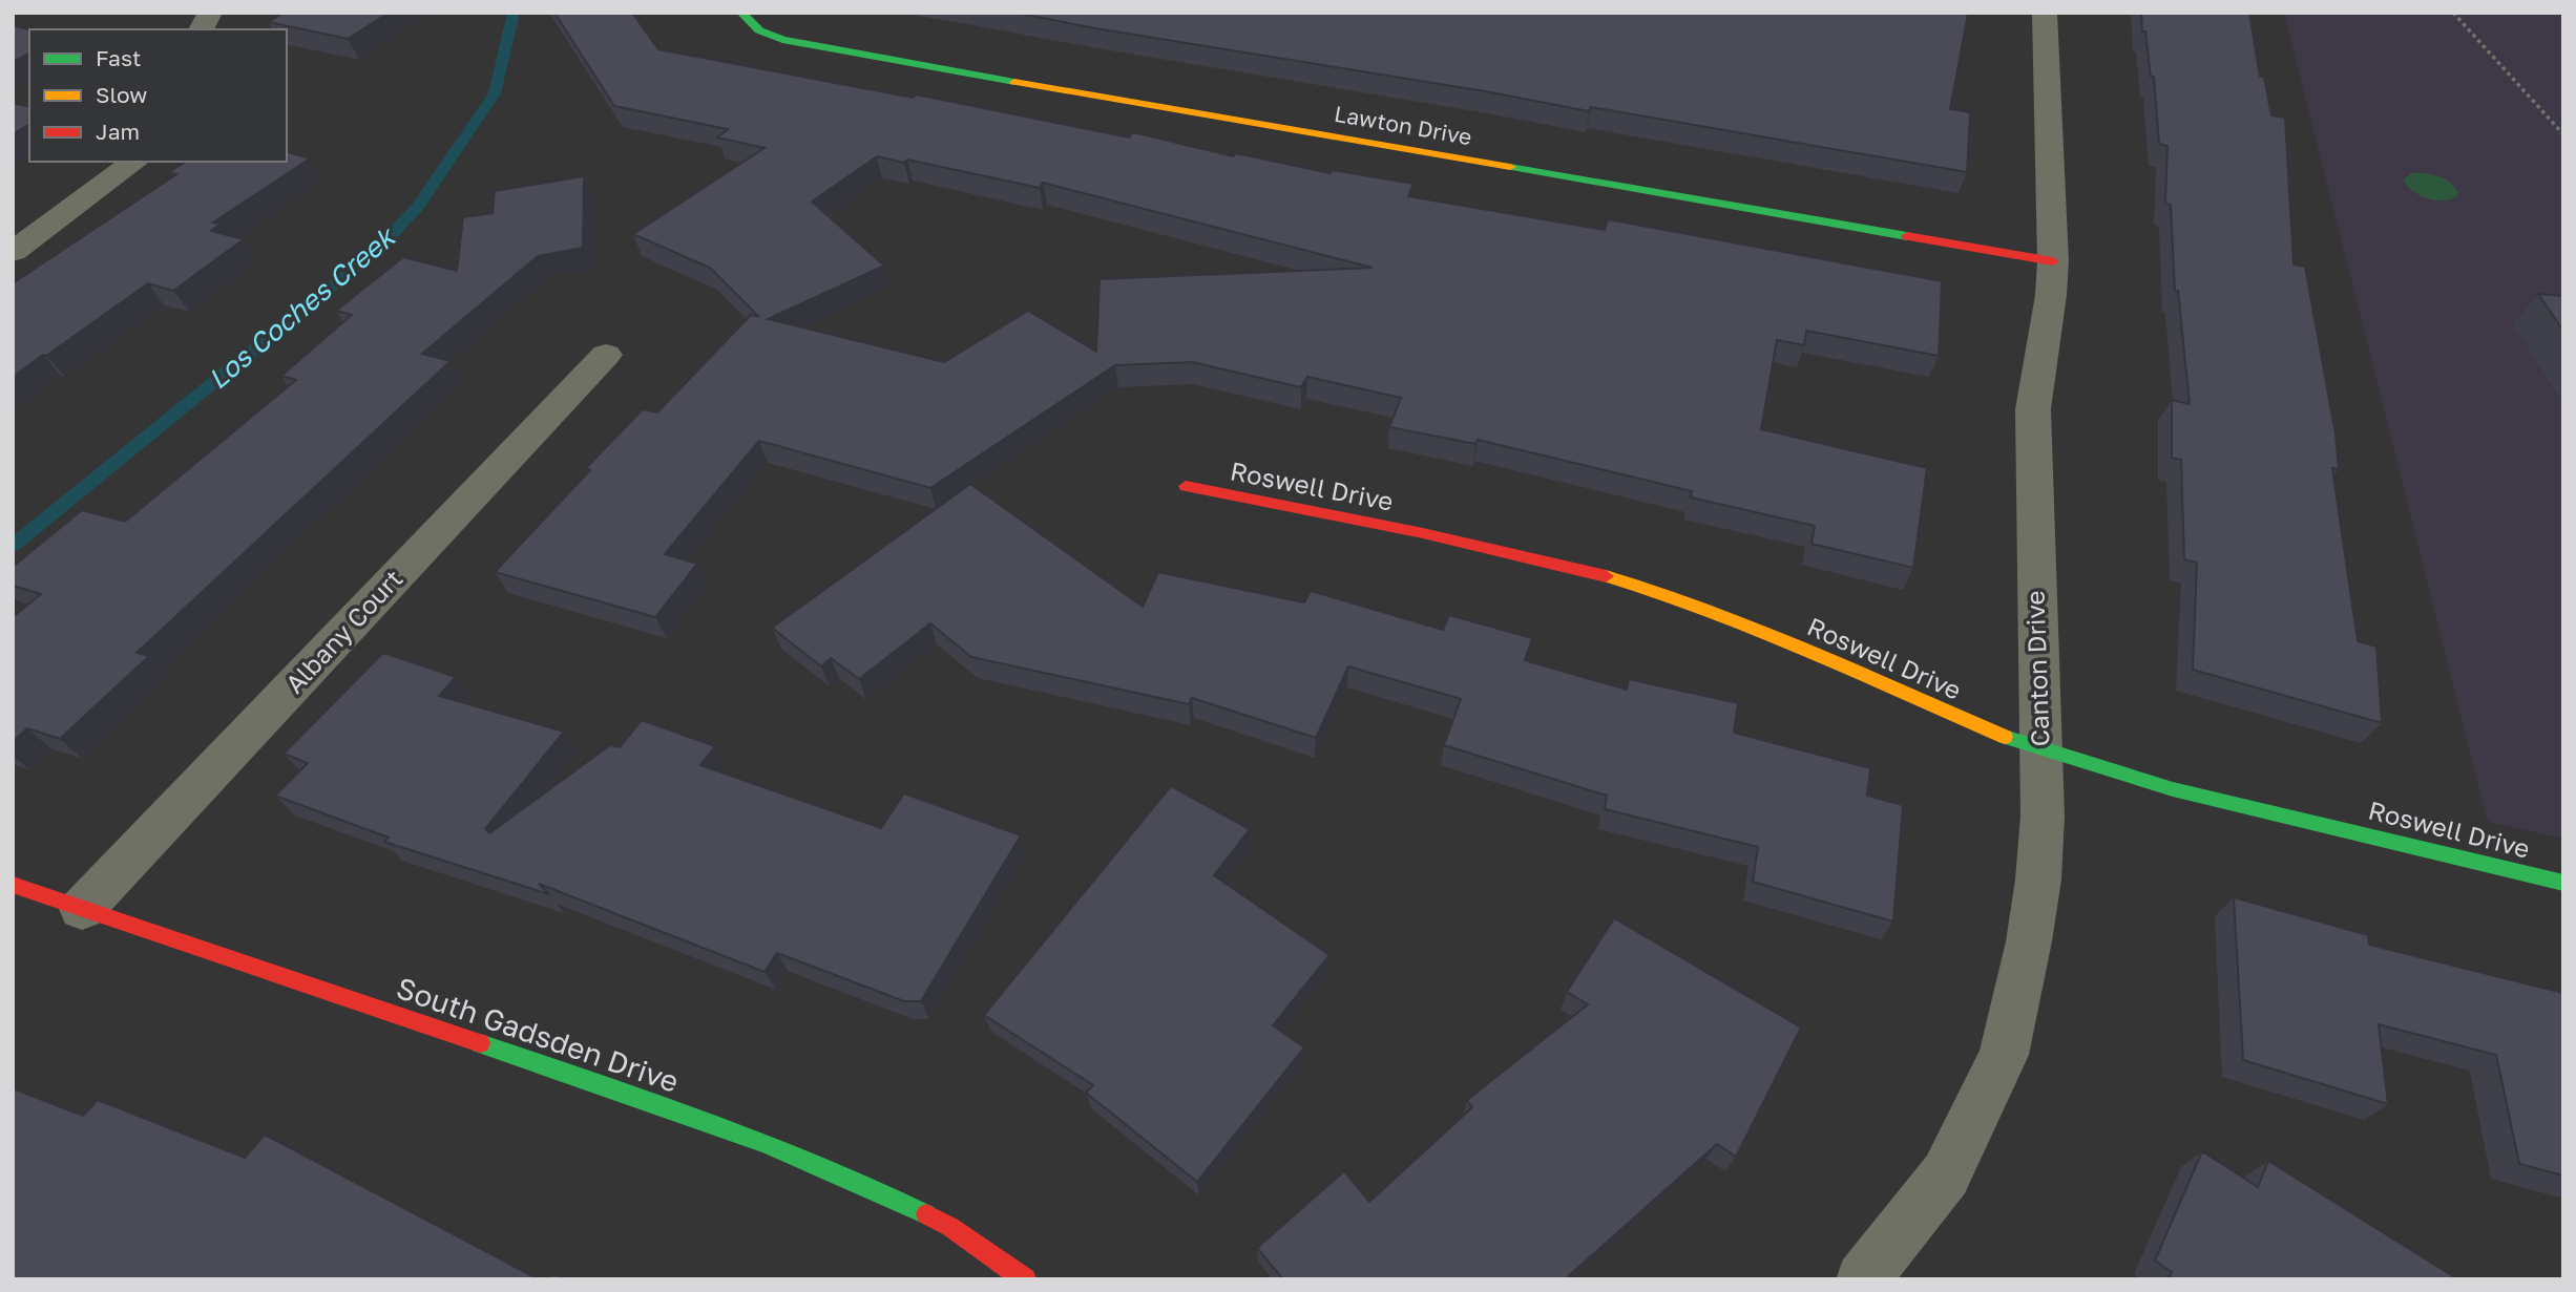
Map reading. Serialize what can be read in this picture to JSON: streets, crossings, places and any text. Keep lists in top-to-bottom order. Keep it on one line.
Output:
{"streets":{"street":["Lawton Drive","Roswell Drive","Albany Court","Canton Drive","South Gadsden Drive"]},"crossings":[["Lawton Drive","Canton Drive"],["Roswell Drive","Canton Drive"],["Albany Court","South Gadsden Drive"]],"water":["Los Coches Creek"],"legend":["Fast","Slow","Jam"]}
